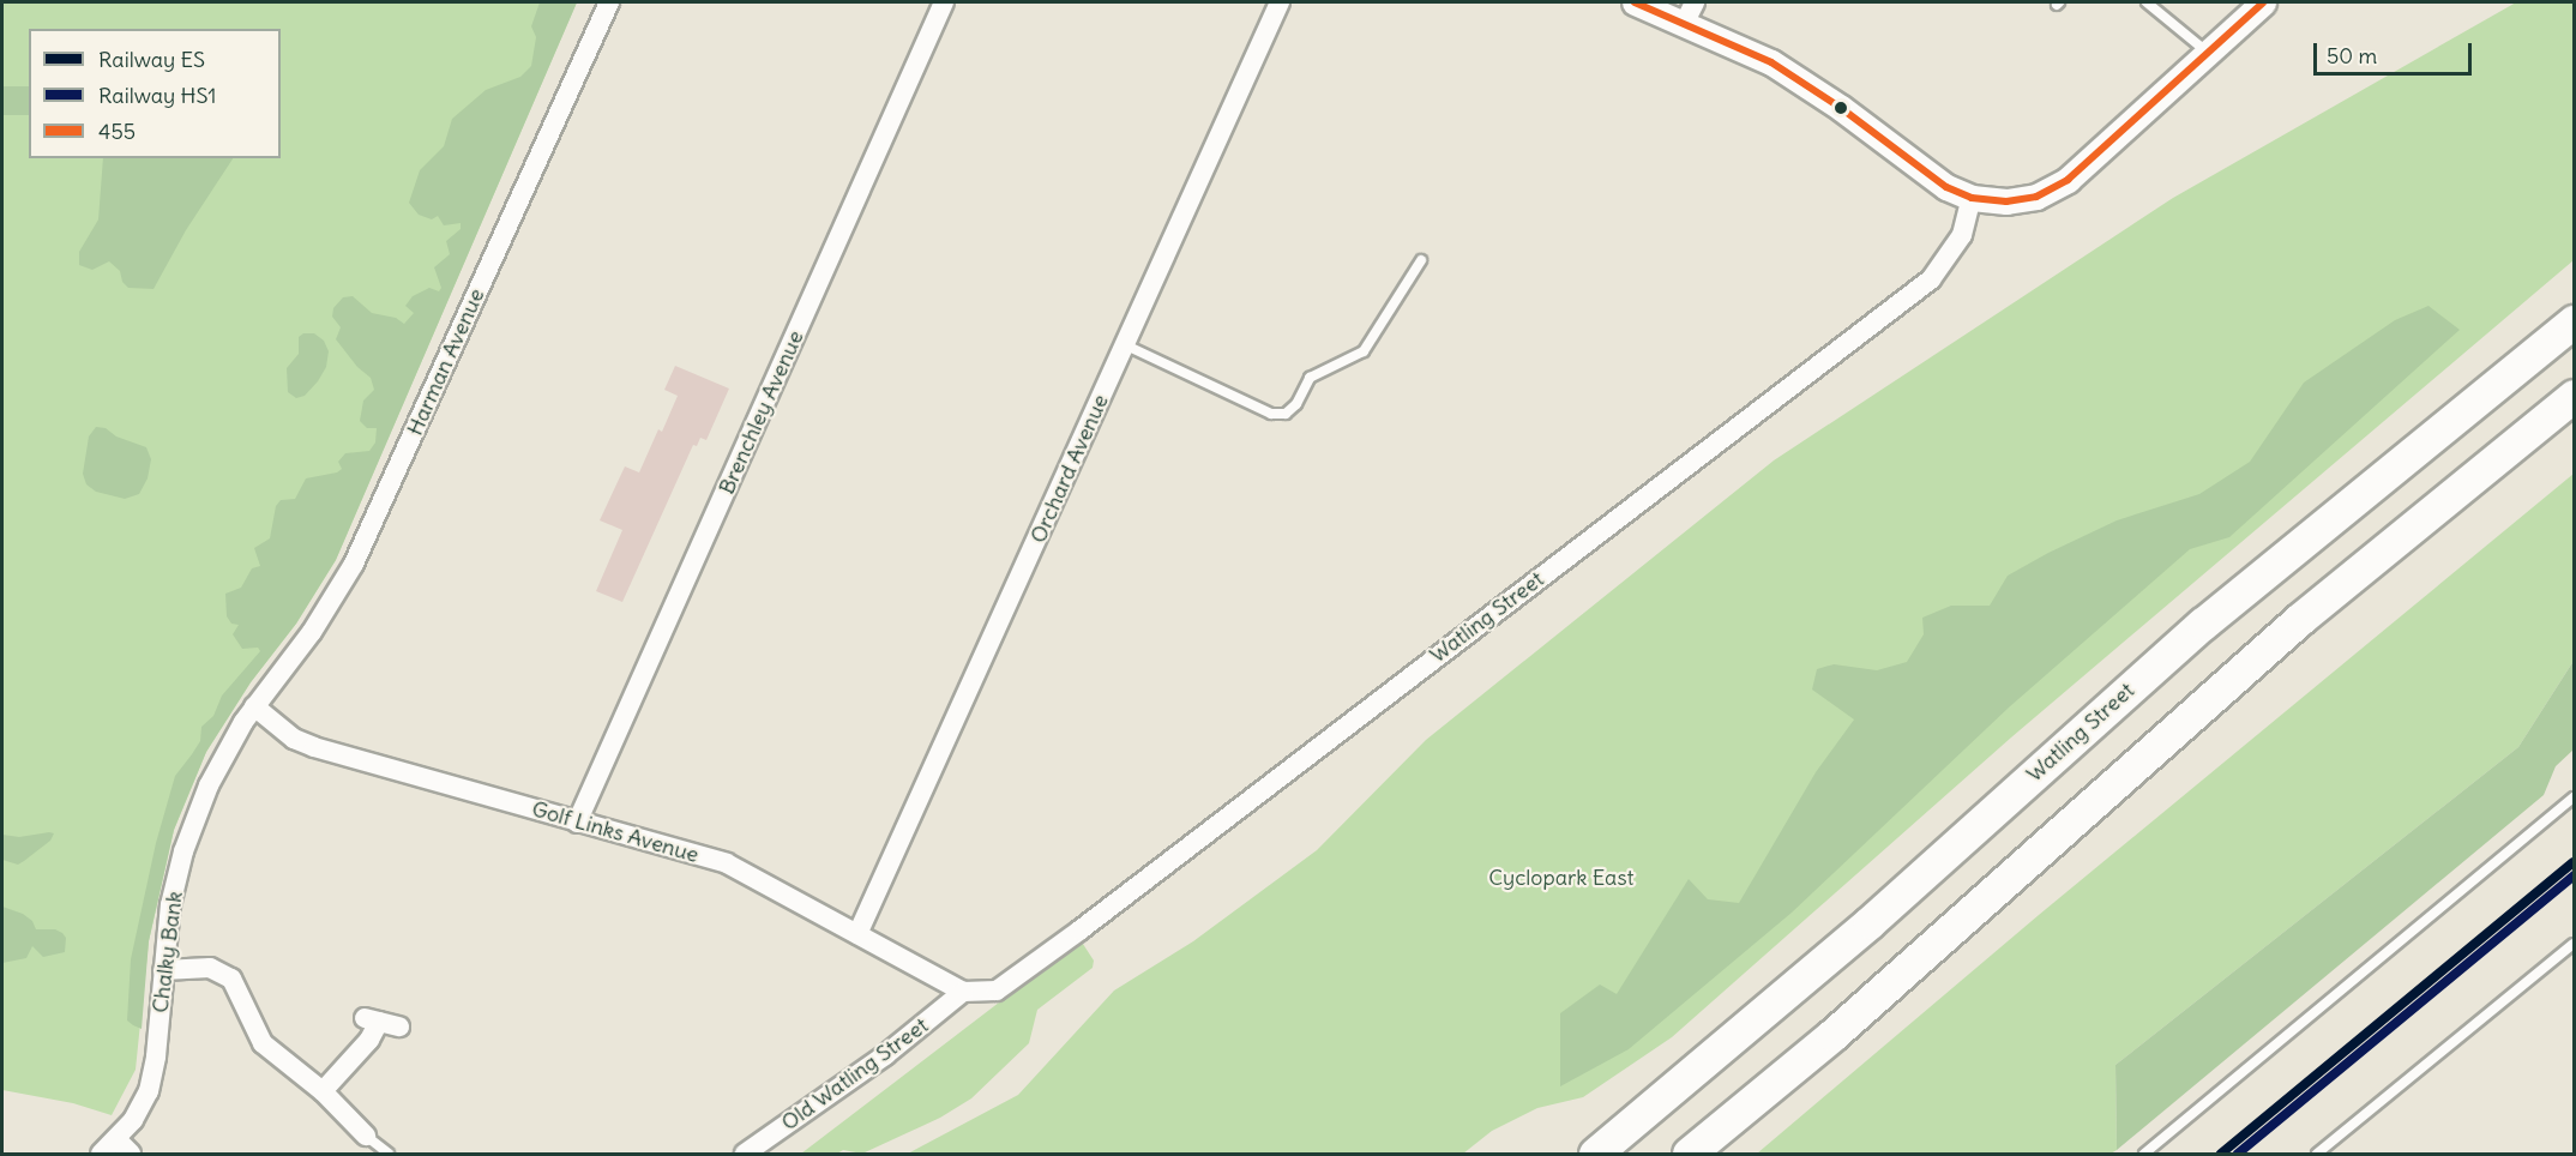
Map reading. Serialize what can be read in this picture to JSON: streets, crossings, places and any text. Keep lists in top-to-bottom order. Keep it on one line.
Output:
{"streets":{"highway":["Watling Street"],"street":["Harman Avenue","Brenchley Avenue","Orchard Avenue","Golf Links Avenue","Chalky Bank","Old Watling Street"]},"crossings":[["Harman Avenue","Golf Links Avenue"],["Harman Avenue","Chalky Bank"],["Brenchley Avenue","Golf Links Avenue"],["Orchard Avenue","Golf Links Avenue"],["Watling Street","Golf Links Avenue"],["Watling Street","Old Watling Street"],["Golf Links Avenue","Chalky Bank"],["Golf Links Avenue","Old Watling Street"]],"parks":["Cyclopark East"],"lines":["transit line 455","rail line ES","rail line HS1"],"legend":["Railway ES","Railway HS1","455"],"scale_bar":"50 m"}
